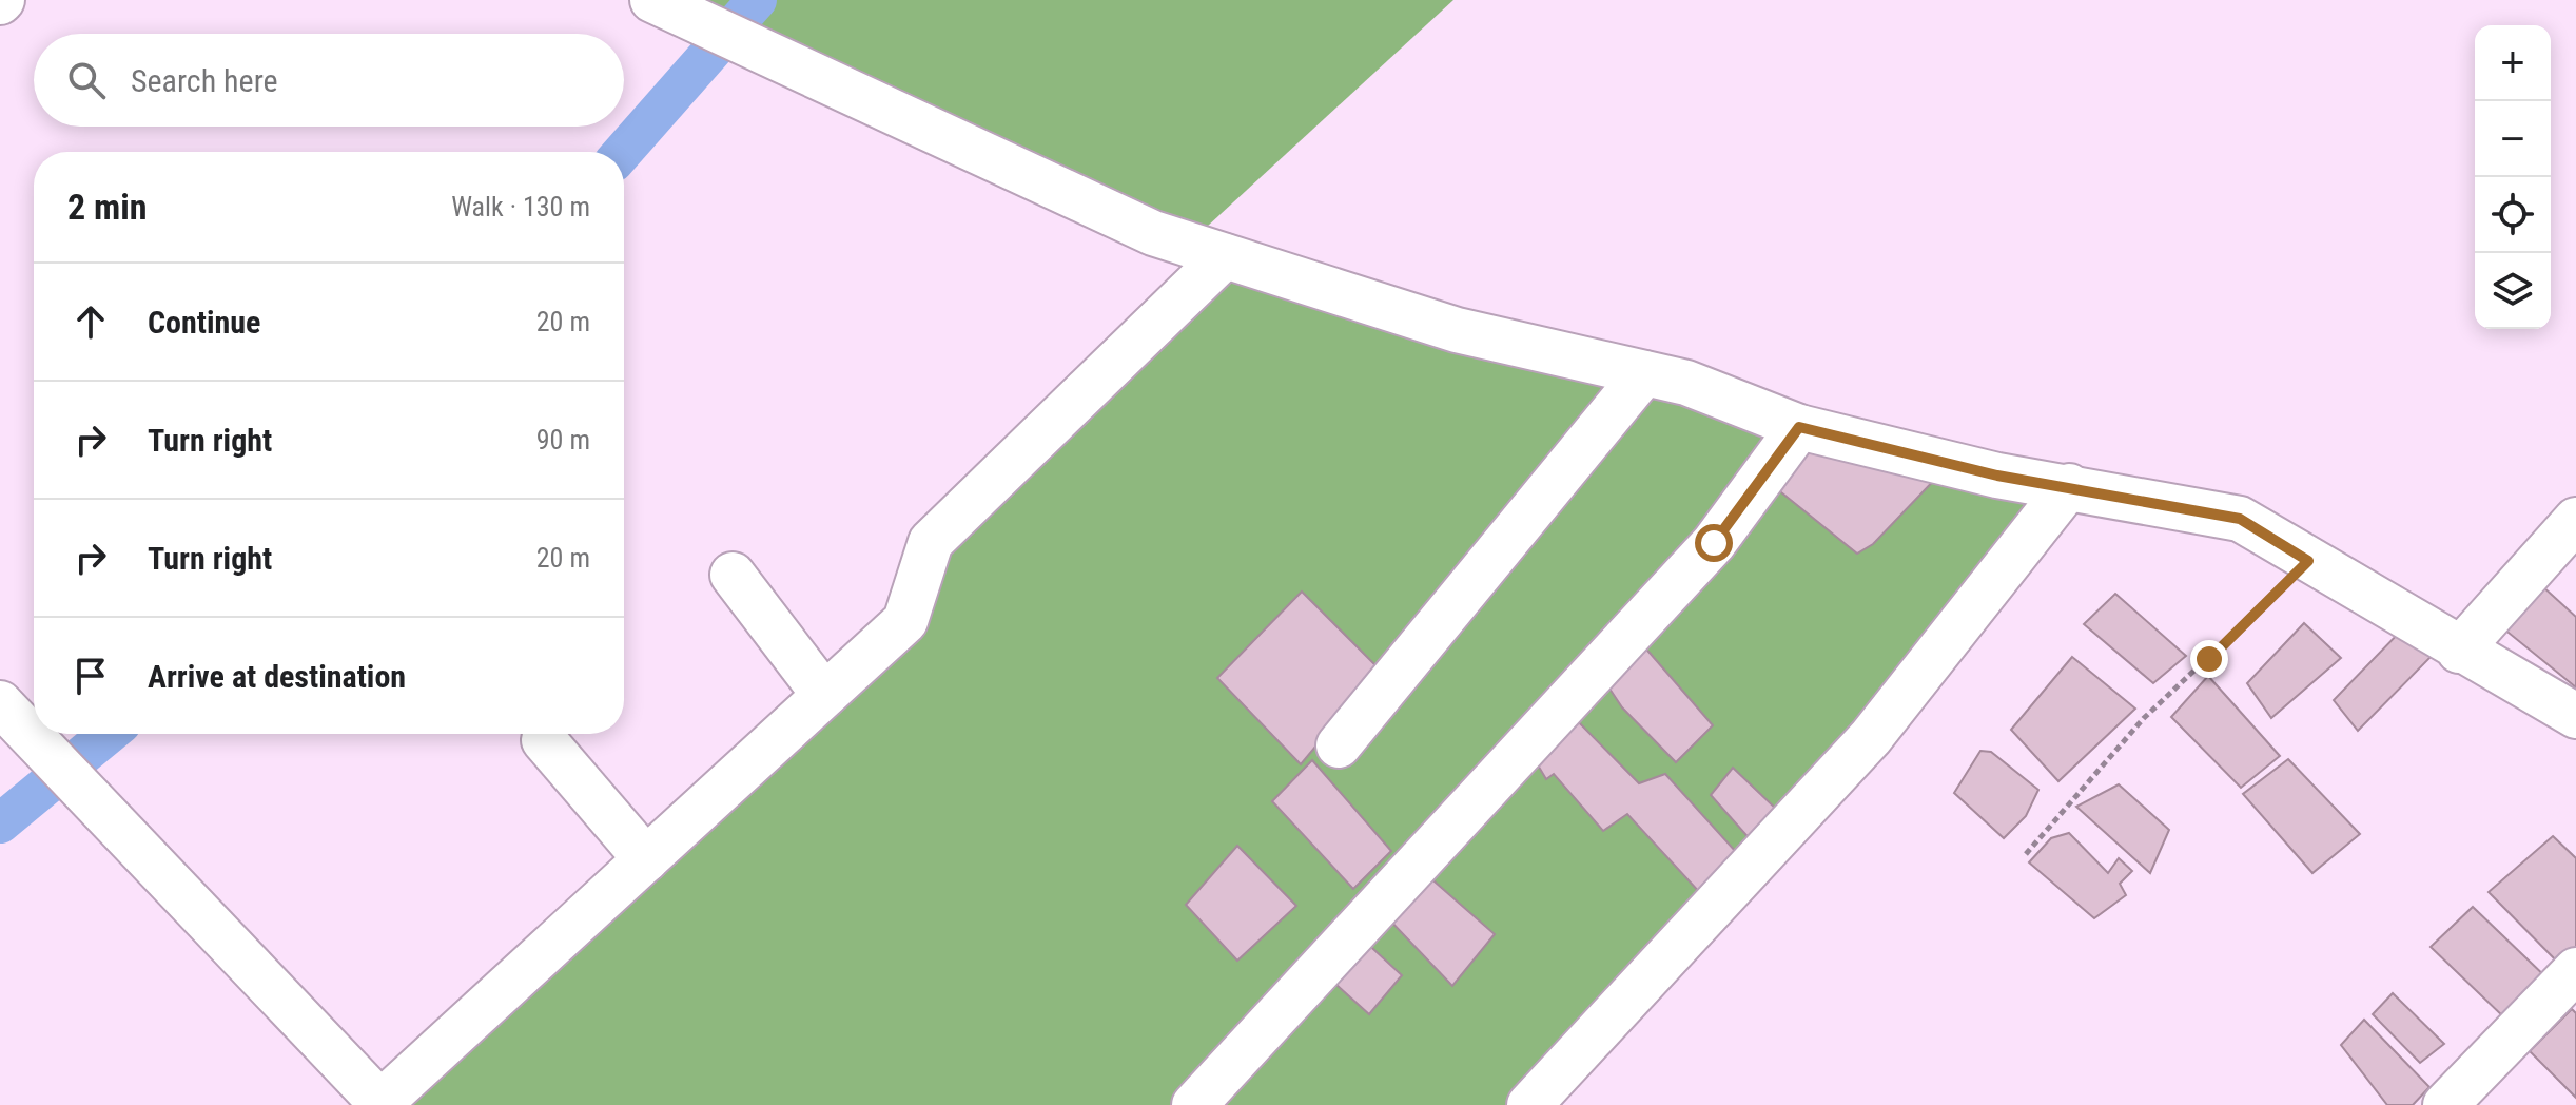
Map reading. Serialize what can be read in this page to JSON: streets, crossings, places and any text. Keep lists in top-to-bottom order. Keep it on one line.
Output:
{"page":{"map_buttons":["+","−"],"search":"Search here","heading":["2 min","Walk · 130 m"],"list":[["Continue","20 m"],["Turn right","90 m"],["Turn right","20 m"],"Arrive at destination"]}}
